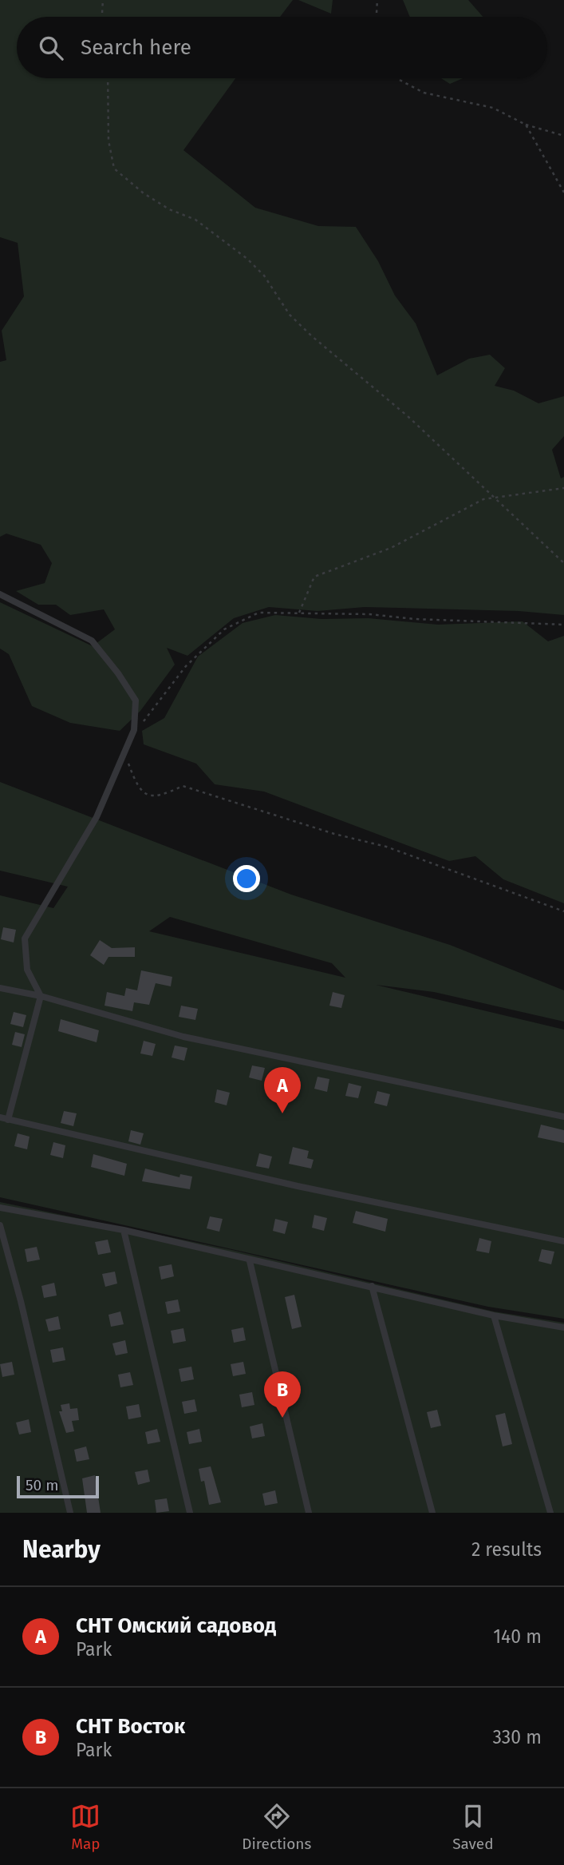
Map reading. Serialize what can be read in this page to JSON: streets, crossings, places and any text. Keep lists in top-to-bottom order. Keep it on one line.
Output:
{"scale_bar":"50 m","page":{"search":"Search here","pins":["A","B"],"scale":"50 m","heading":["Nearby","2 results"],"list":[{"mark":"A","name":"СНТ Омский садовод","note":"Park","value":"140 m"},{"mark":"B","name":"СНТ Восток","note":"Park","value":"330 m"}],"nav":["Map","Directions","Saved"]}}
